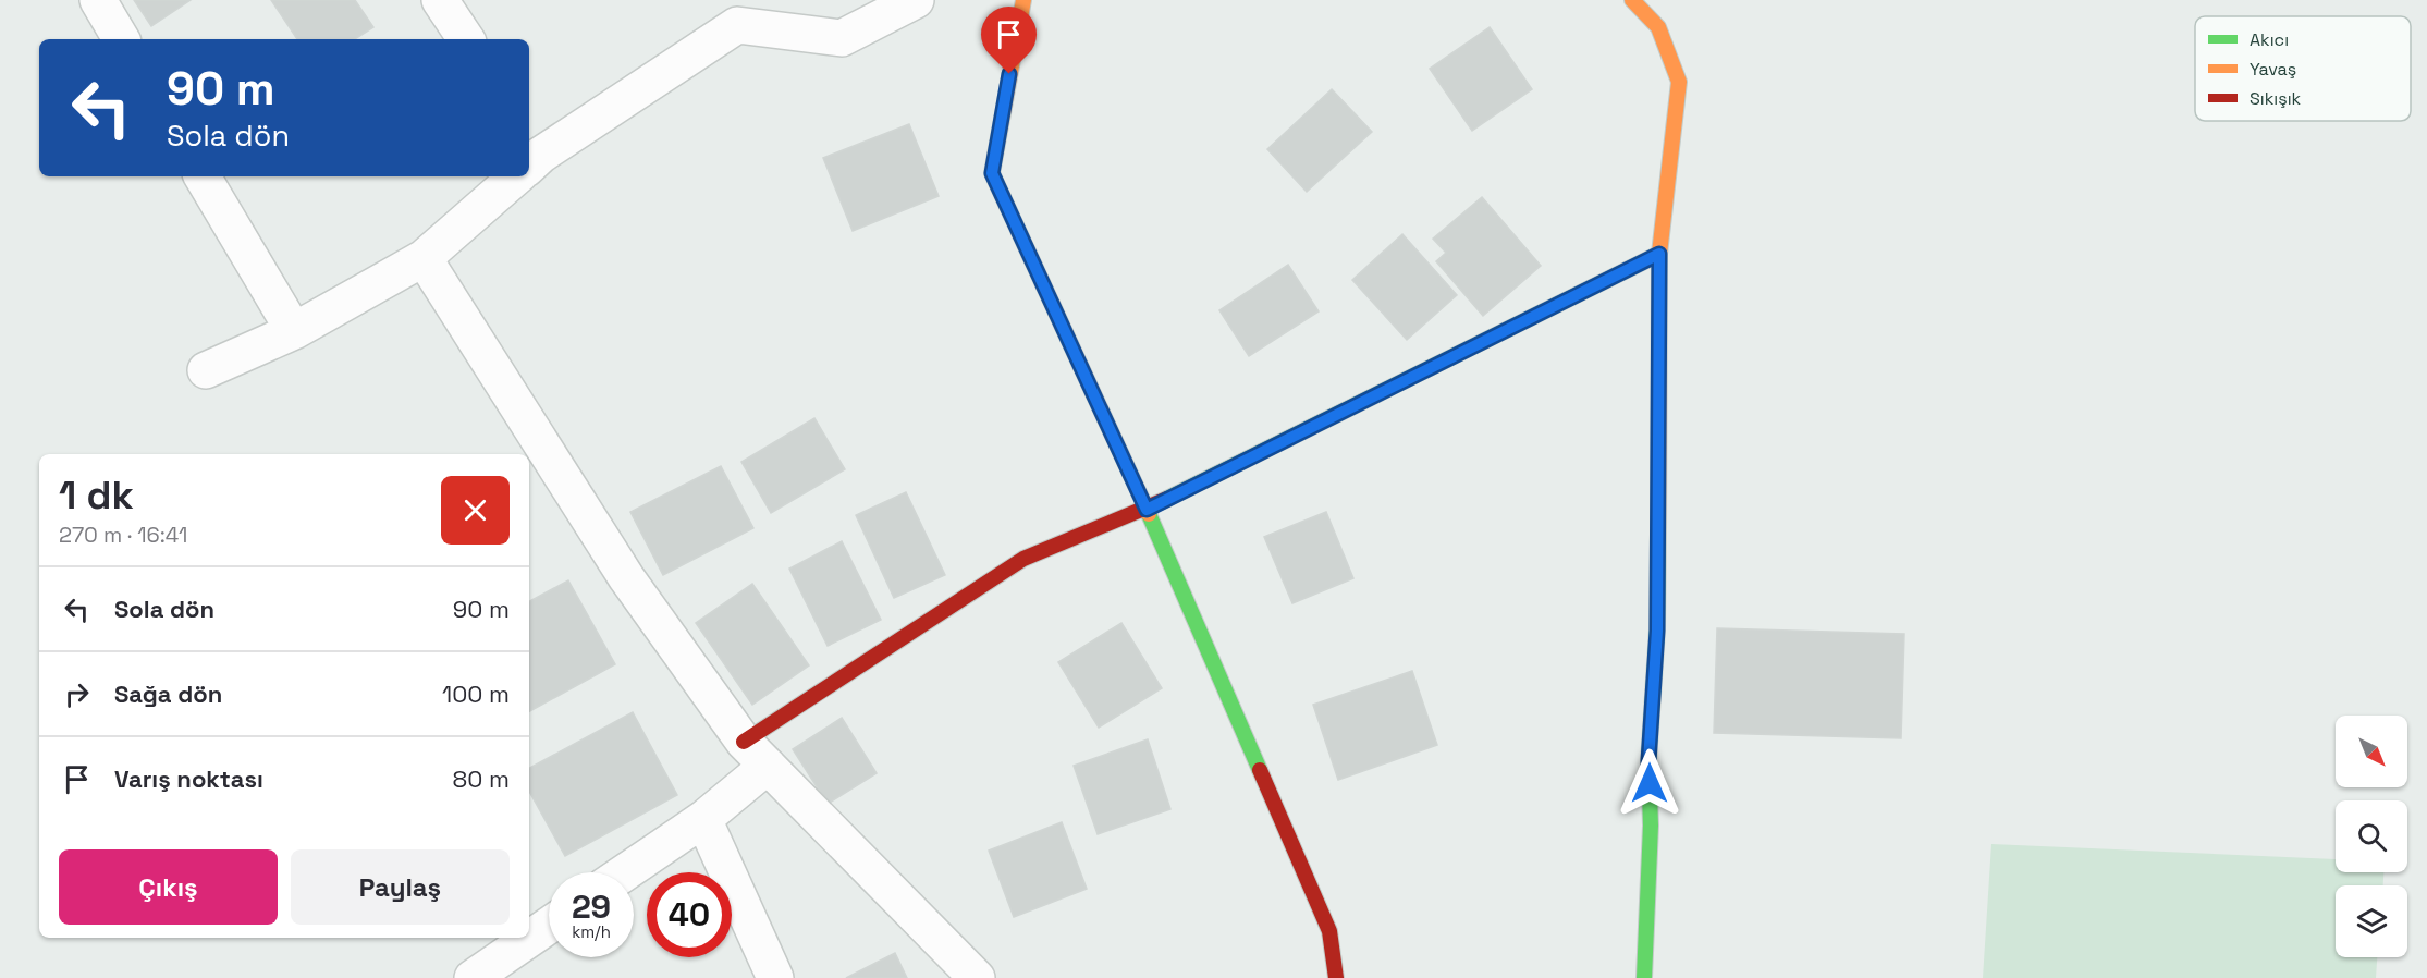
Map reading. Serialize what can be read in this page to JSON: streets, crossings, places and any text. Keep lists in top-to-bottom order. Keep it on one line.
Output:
{"legend":["Akıcı","Yavaş","Sıkışık"],"north":"bottom right","page":{"turn":["90 m","Sola dön"],"heading":["1 dk","270 m · 16:41"],"list":[{"name":"Sola dön","value":"90 m"},{"name":"Sağa dön","value":"100 m"},{"name":"Varış noktası","value":"80 m"}],"buttons":["Çıkış","Paylaş"],"speed":"29 km/h","limit":"40"}}
